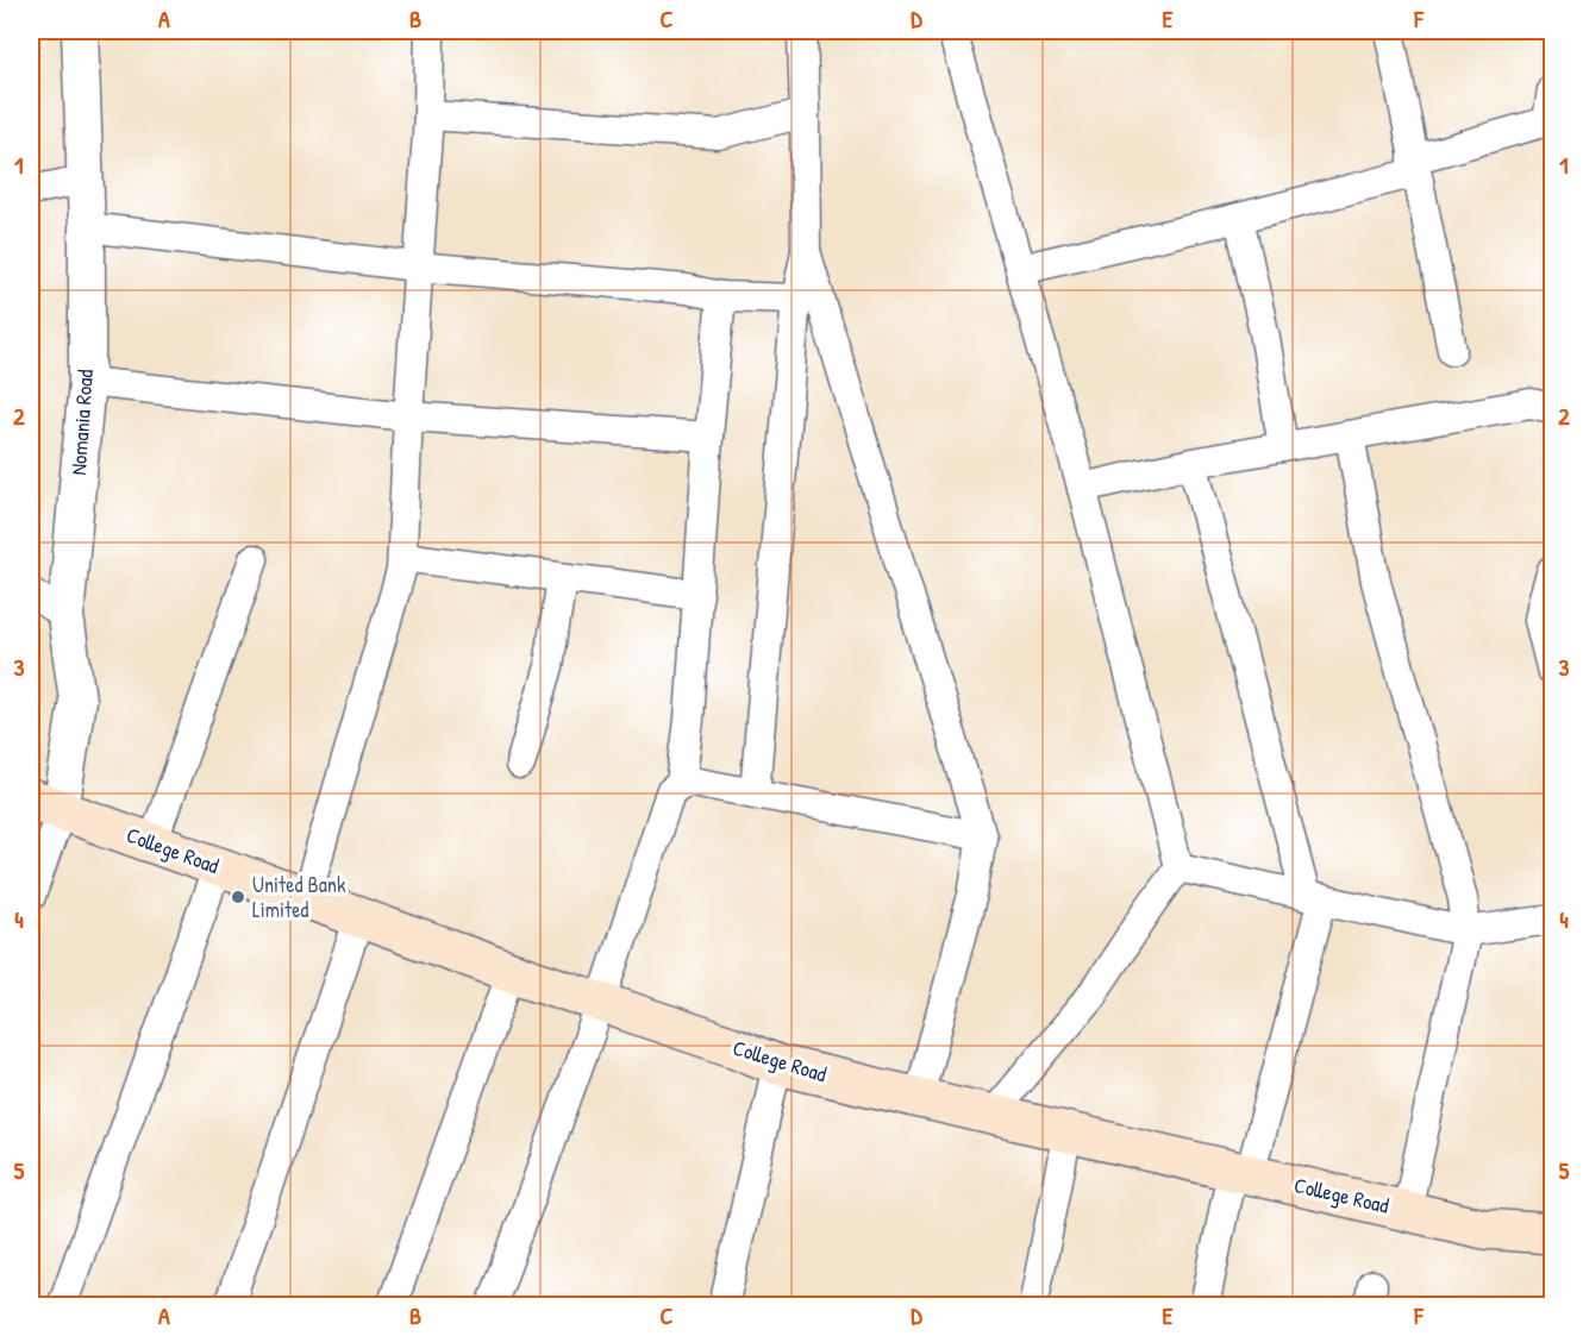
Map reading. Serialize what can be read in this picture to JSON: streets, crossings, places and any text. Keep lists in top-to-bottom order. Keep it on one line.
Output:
{"streets":{"main road":["College Road"],"street":["Nomania Road"]},"crossings":[["Nomania Road","College Road"]],"places":["United Bank Limited"],"grid":{"columns":["A","B","C","D","E","F"],"rows":["1","2","3","4","5"]}}
